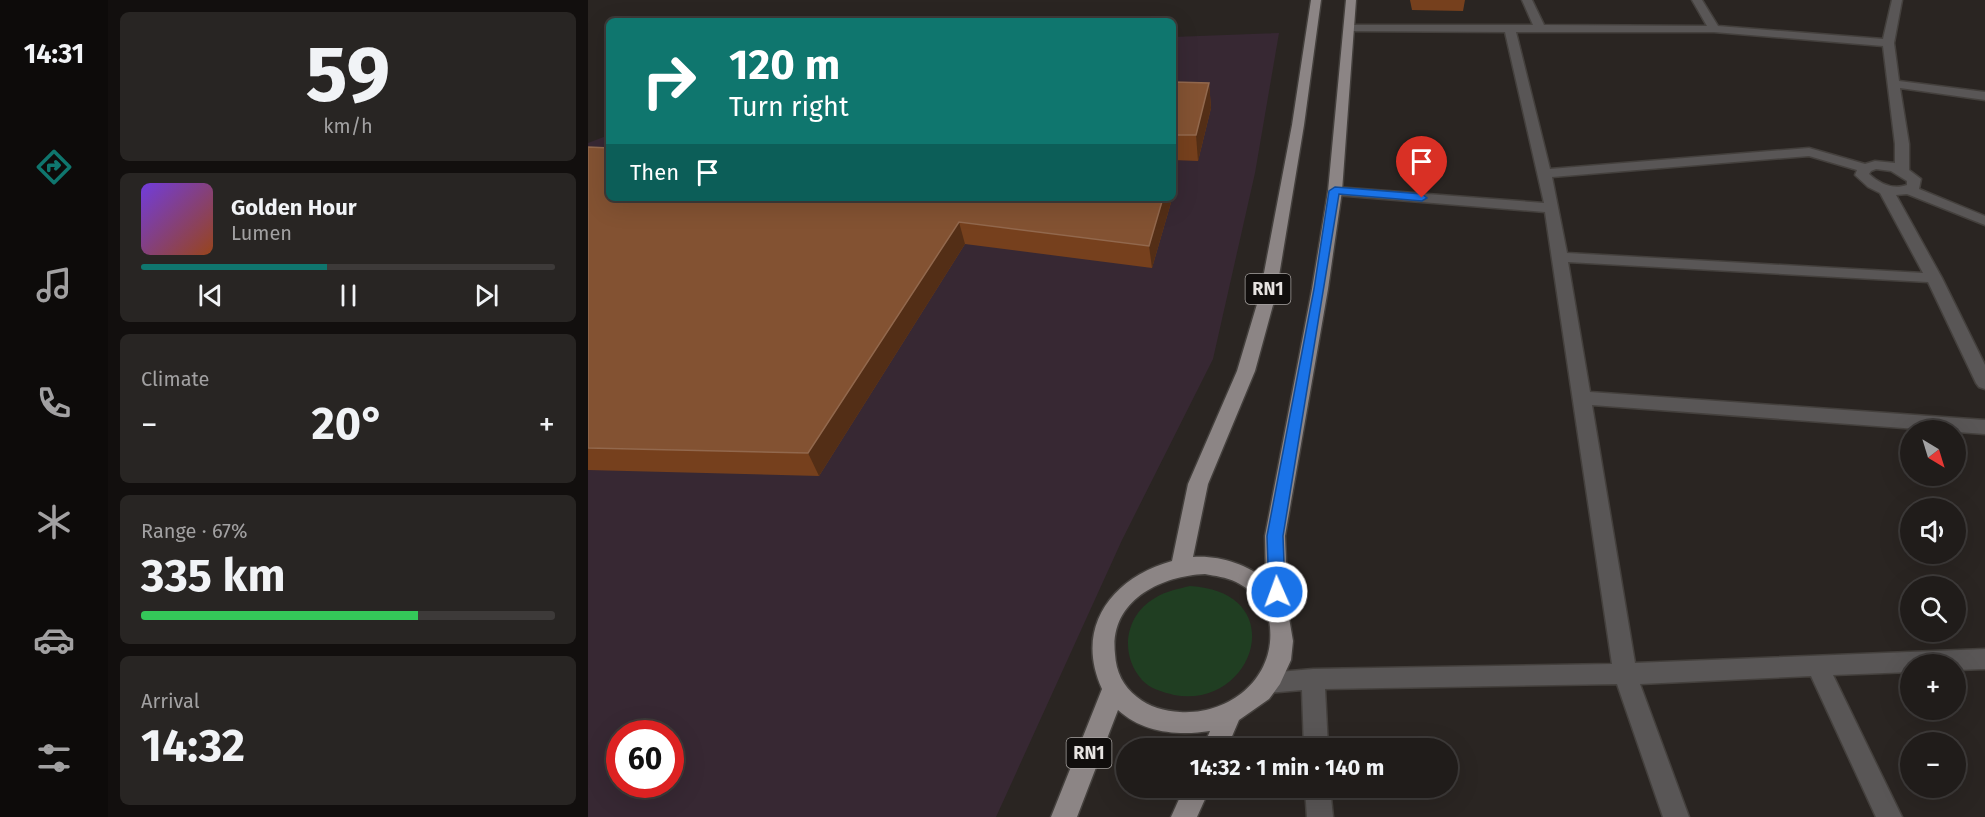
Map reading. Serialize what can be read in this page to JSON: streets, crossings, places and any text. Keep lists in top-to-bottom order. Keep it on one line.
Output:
{"streets":{"main road":["RN1"]},"north":"bottom right","page":{"tabs":"14:31","tile":[["59","km/h"],"Climate",["Range · 67%","335 km"],["Arrival","14:32"]],"turn":["120 m","Turn right"],"then":"Then","song":["Golden Hour","Lumen"],"heat":["−","20°","+"],"map_buttons":["+","−"],"limit":"60","trip":"14:32 · 1 min · 140 m"}}
